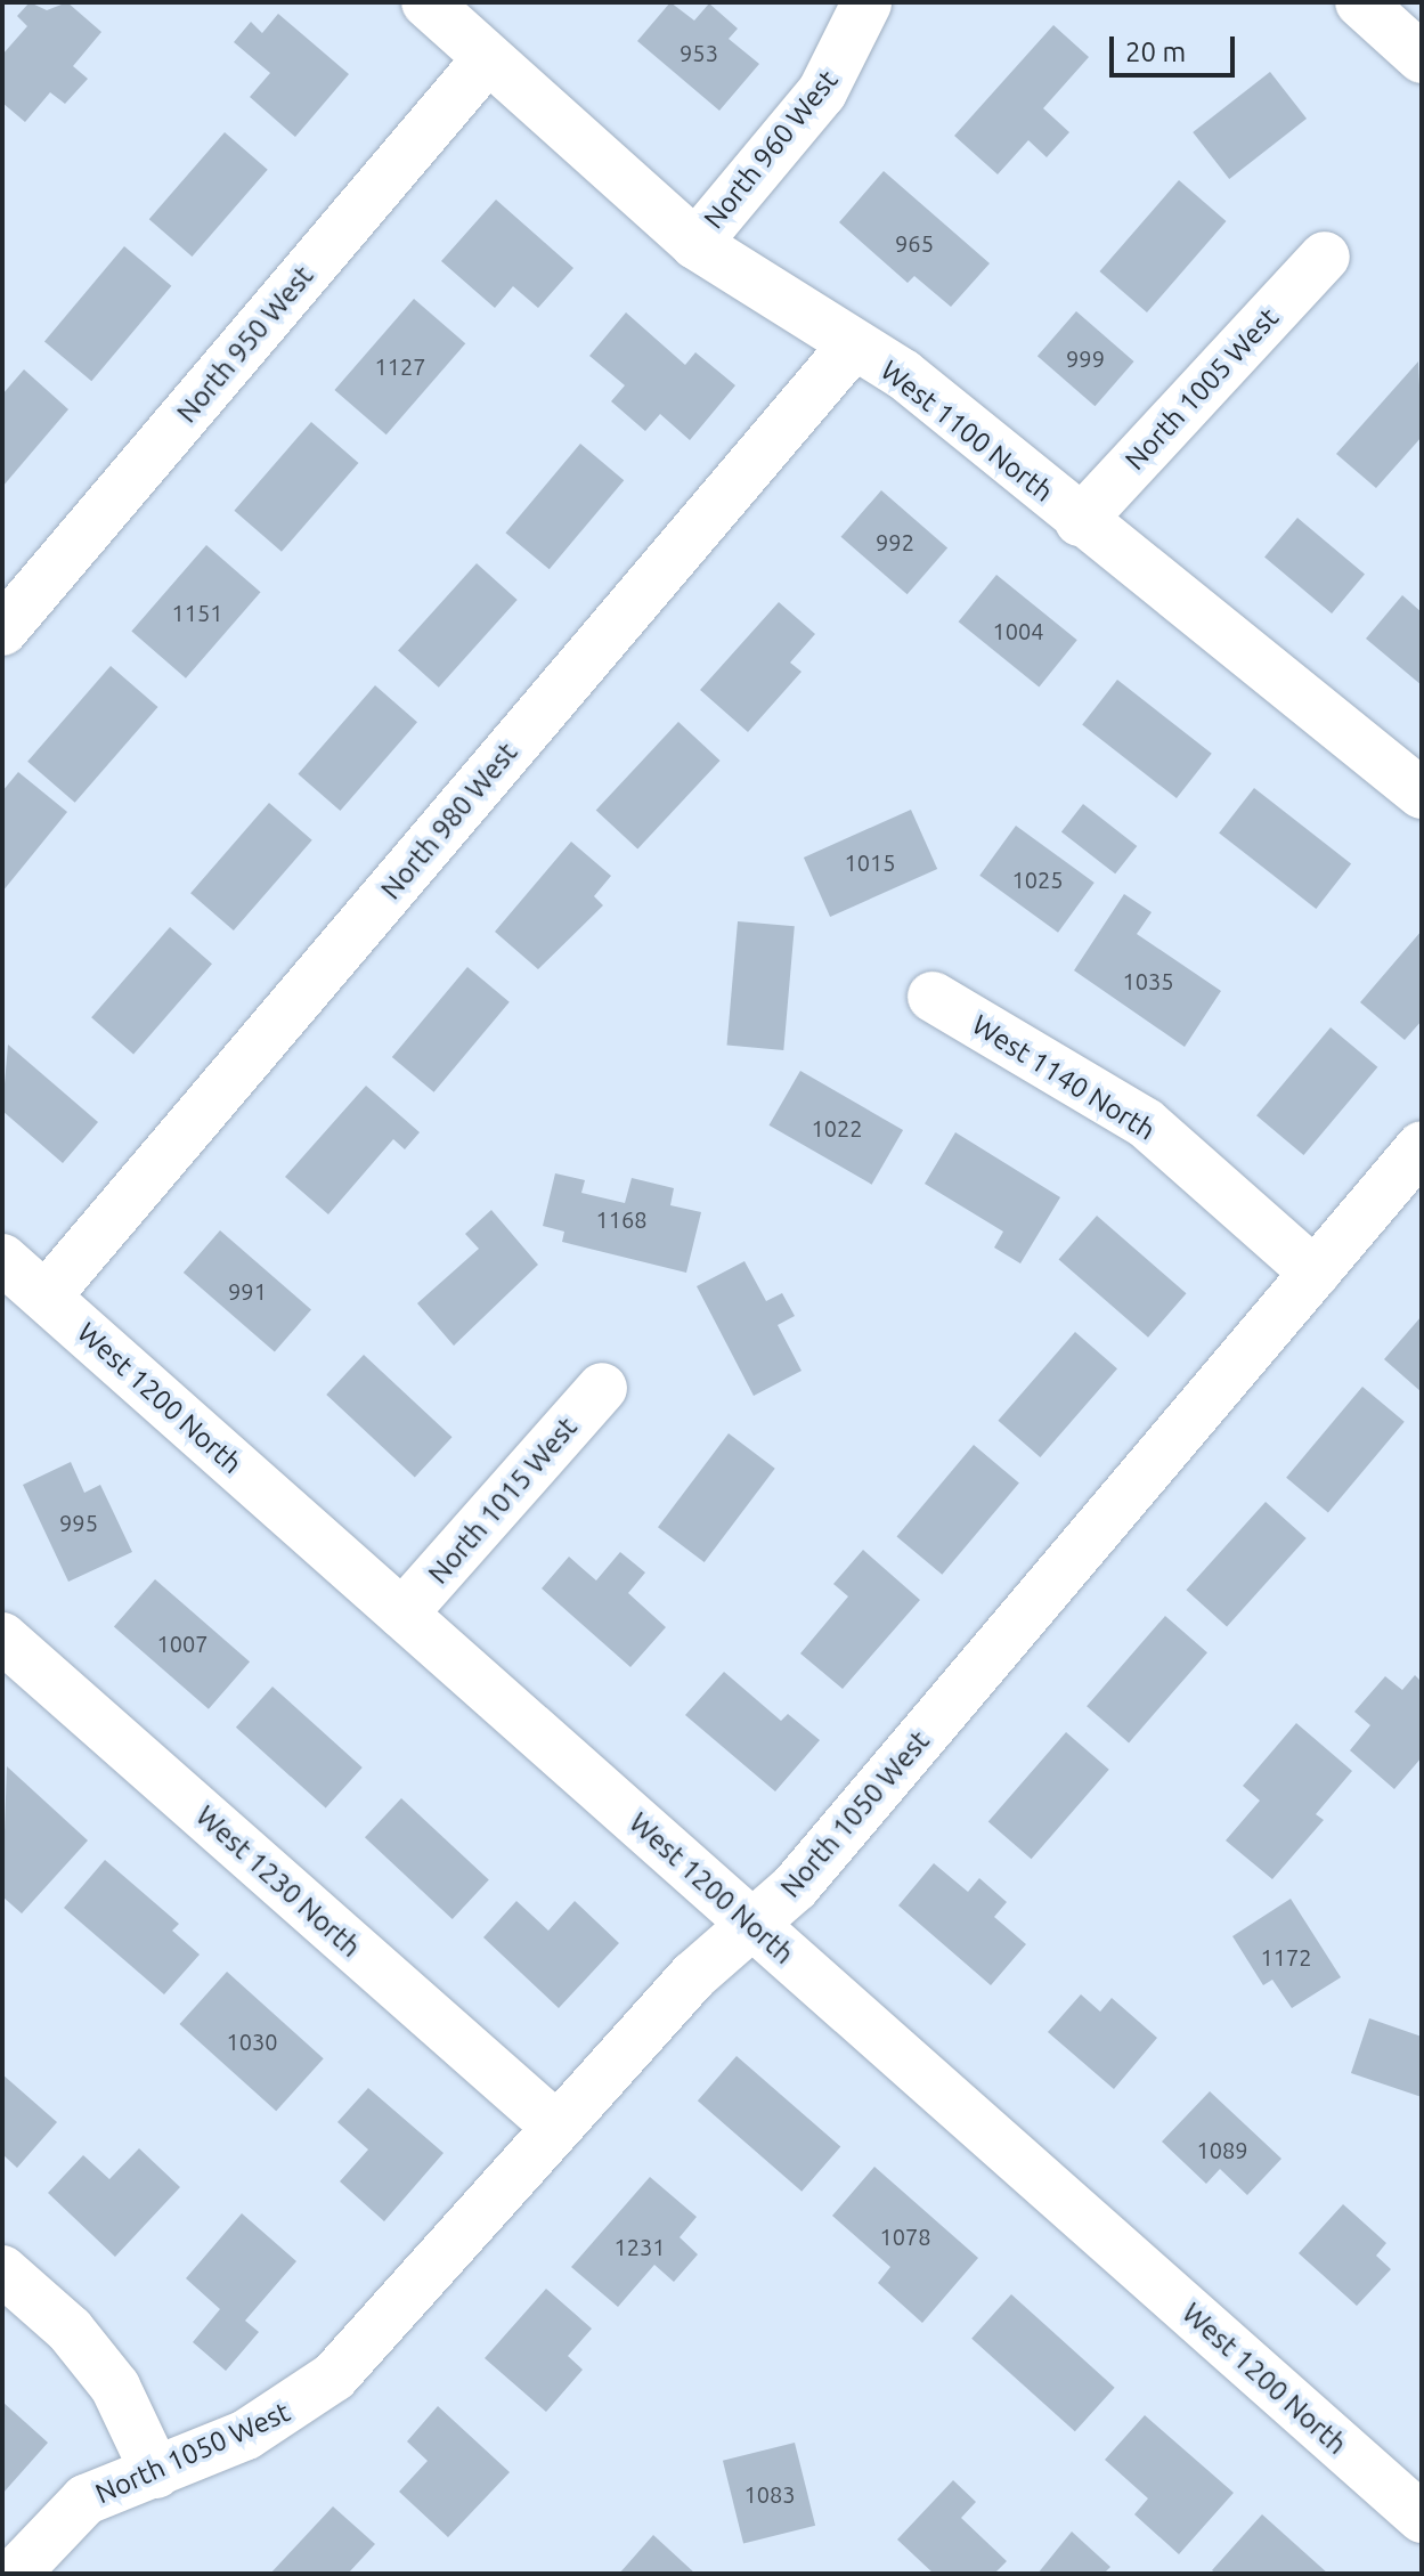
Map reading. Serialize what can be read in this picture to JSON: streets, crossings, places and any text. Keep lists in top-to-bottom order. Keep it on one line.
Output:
{"streets":{"street":["North 960 West","North 950 West","North 1005 West","West 1100 North","North 980 West","West 1140 North","West 1200 North","North 1015 West","North 1050 West","West 1230 North"]},"crossings":[["North 960 West","West 1100 North"],["North 950 West","West 1100 North"],["North 1005 West","West 1100 North"],["West 1100 North","North 980 West"],["North 980 West","West 1200 North"],["West 1140 North","North 1050 West"],["West 1200 North","North 1015 West"],["West 1200 North","North 1050 West"],["North 1050 West","West 1230 North"]],"house_numbers":["953","965","999","1127","992","1151","1004","1015","1025","1035","1022","1168","991","995","1007","1172","1030","1089","1078","1231","1083"],"scale_bar":"20 m"}
